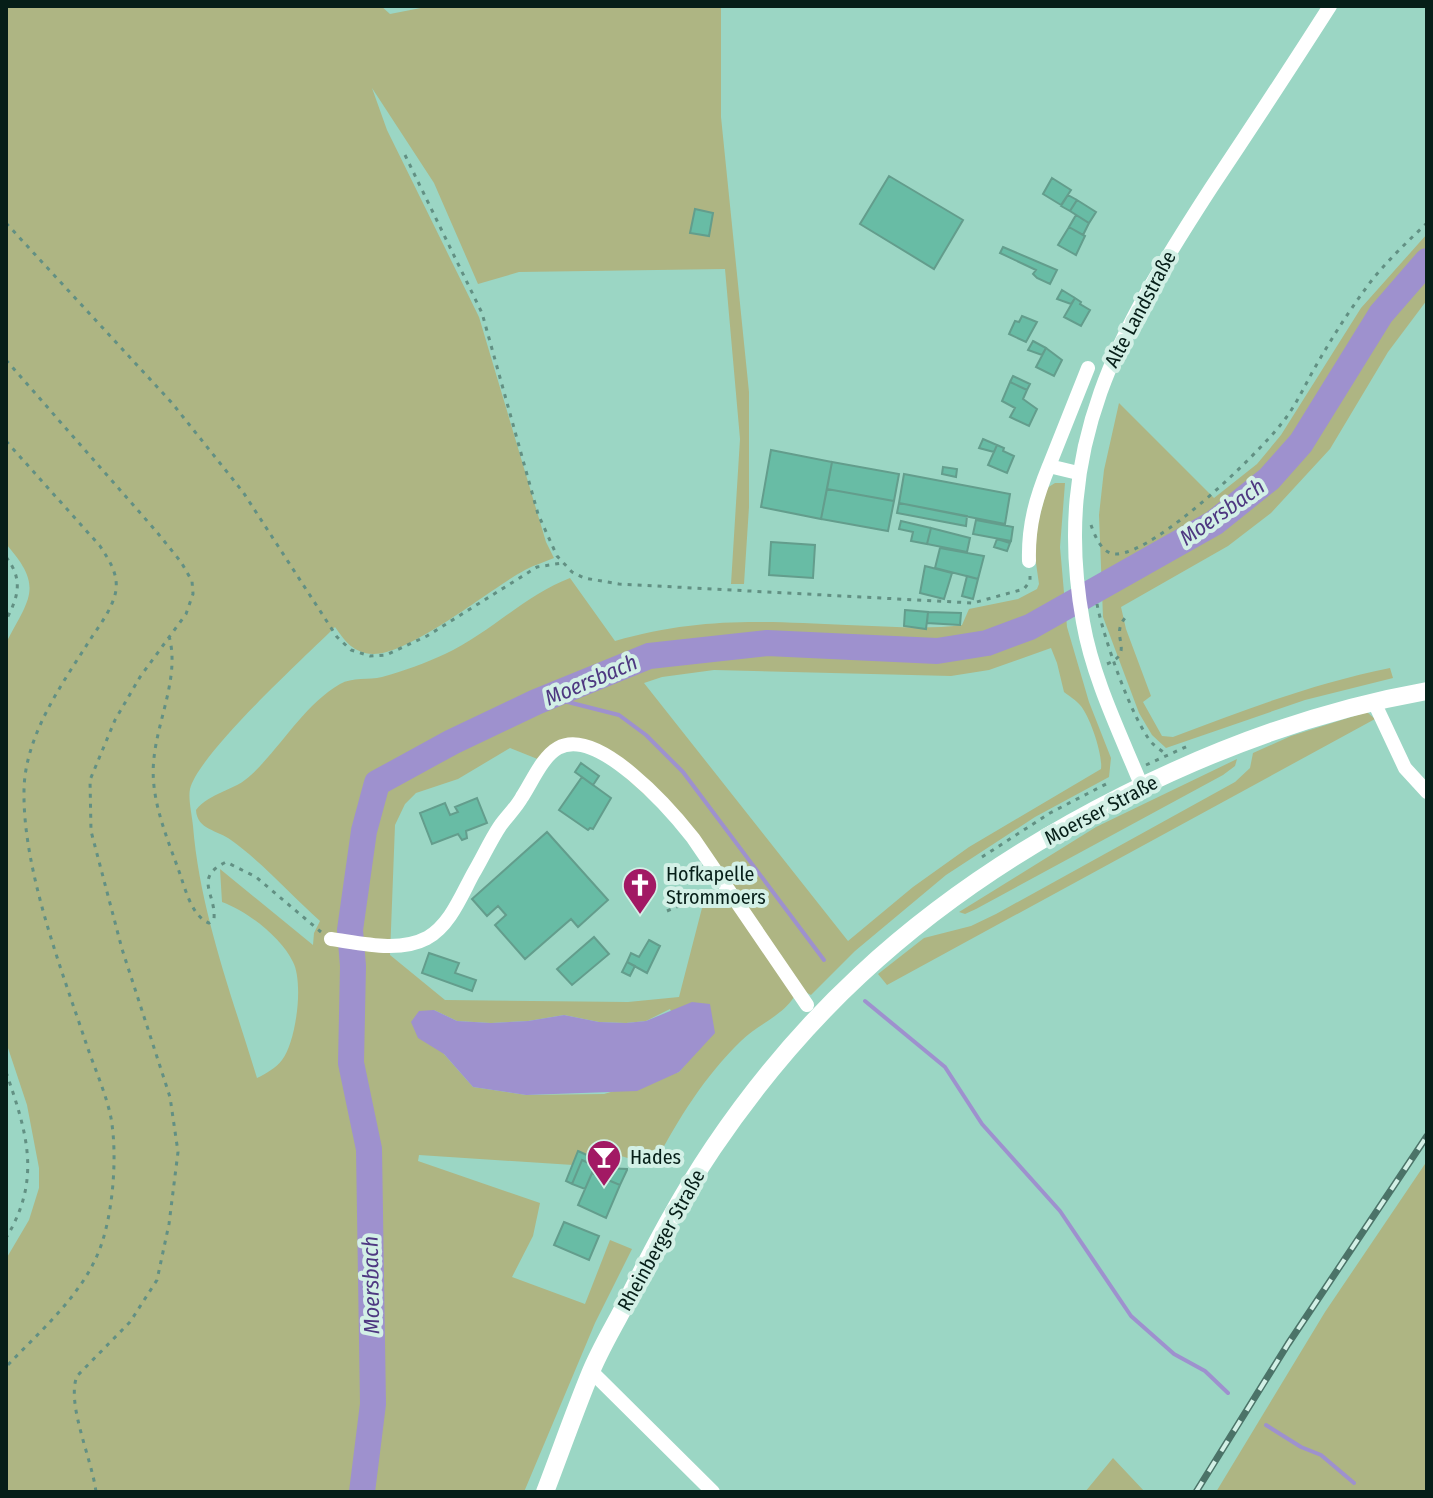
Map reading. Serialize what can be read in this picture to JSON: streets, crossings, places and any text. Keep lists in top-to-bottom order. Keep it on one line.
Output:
{"streets":{"main road":["Moerser Straße","Rheinberger Straße"],"street":["Alte Landstraße"]},"crossings":[["Alte Landstraße","Moerser Straße"],["Moerser Straße","Rheinberger Straße"]],"water":["Moersbach"],"places":{"church":["Hofkapelle Strommoers"],"bar":["Hades"]}}
